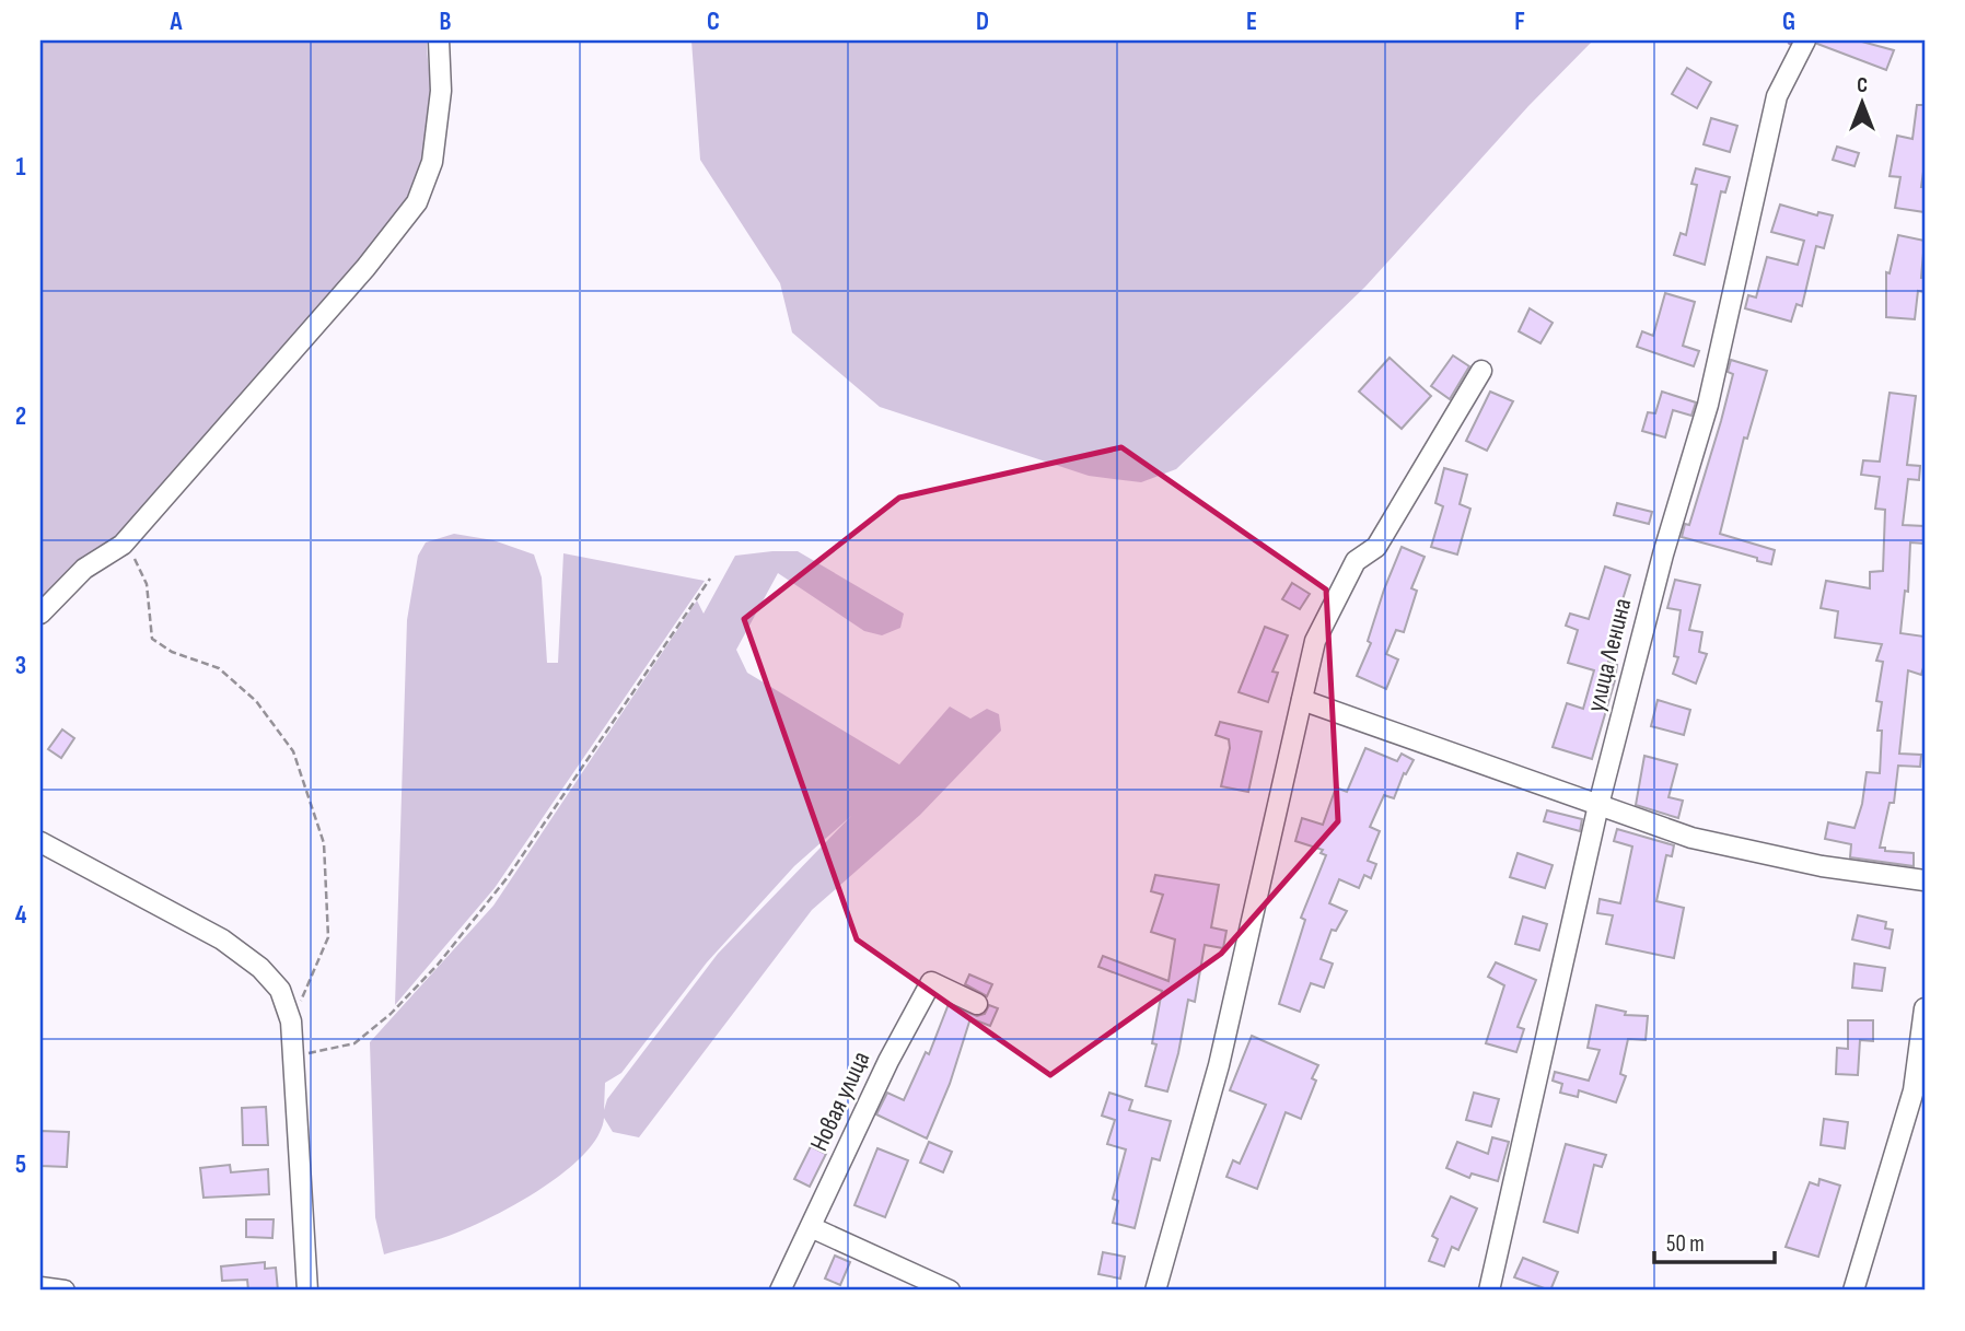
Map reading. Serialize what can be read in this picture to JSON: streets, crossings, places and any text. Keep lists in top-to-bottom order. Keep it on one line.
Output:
{"streets":{"street":["улица Ленина","Новая улица"]},"scale_bar":"50 m","north":"top","grid":{"columns":["A","B","C","D","E","F","G"],"rows":["1","2","3","4","5"]}}
